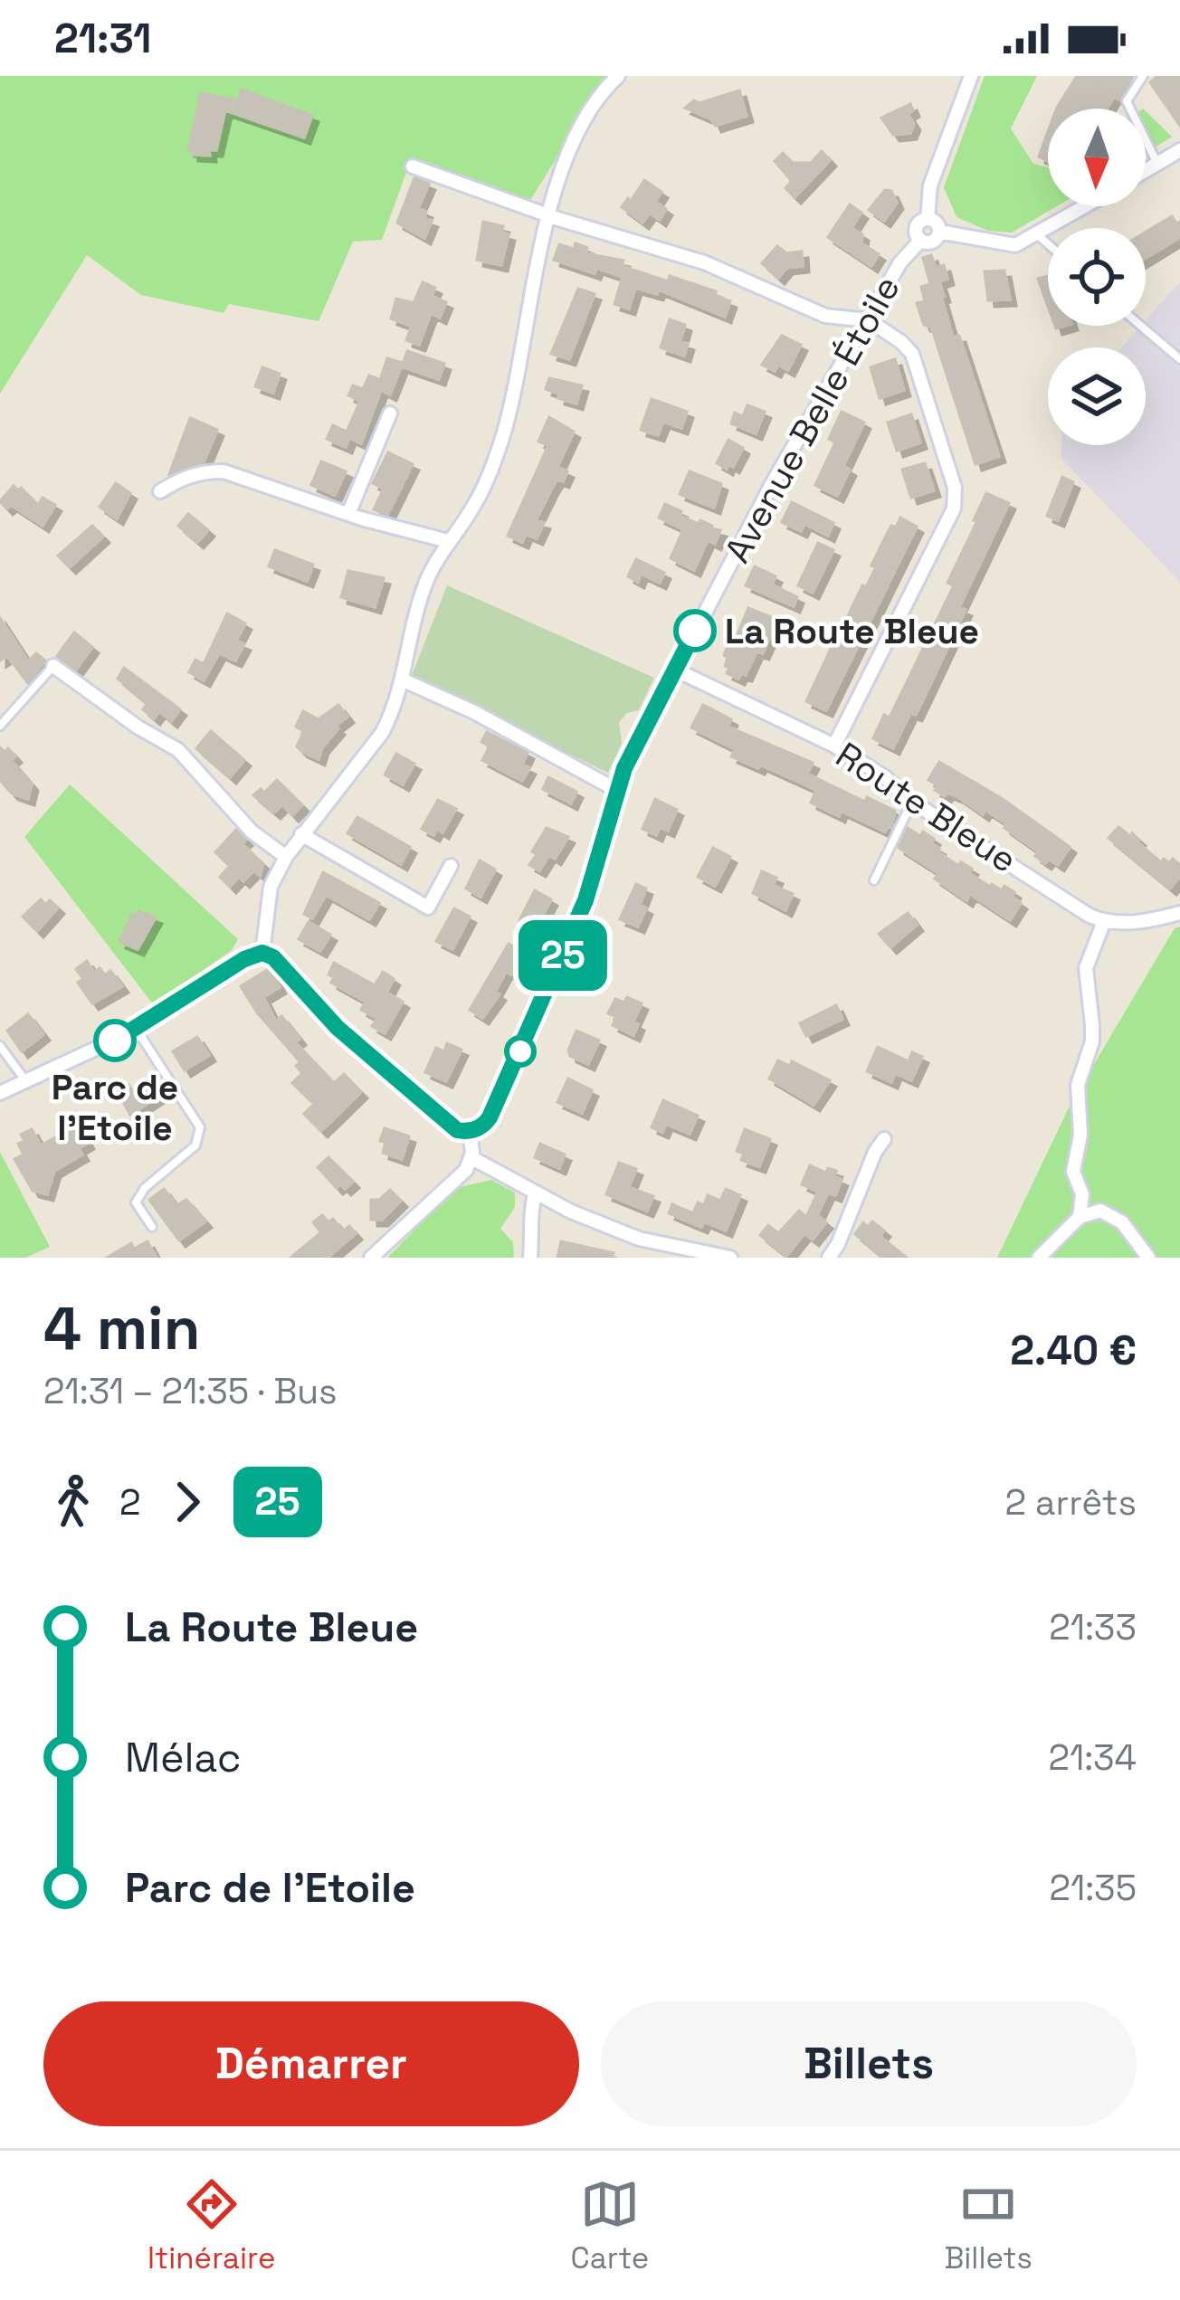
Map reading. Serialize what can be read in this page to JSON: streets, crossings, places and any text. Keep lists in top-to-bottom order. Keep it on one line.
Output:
{"streets":{"street":["Avenue Belle Étoile","Route Bleue"]},"crossings":[["Avenue Belle Étoile","Route Bleue"]],"places":["La Route Bleue","Parc de l'Etoile"],"lines":["bus line 25"],"north":"bottom","page":{"status":"21:31","on_map":"25","heading":["4 min","21:31 – 21:35 · Bus","2.40 €"],"legs":["2","25","2 arrêts"],"list":[{"name":"La Route Bleue","value":"21:33"},{"name":"Mélac","value":"21:34"},{"name":"Parc de l'Etoile","value":"21:35"}],"buttons":["Démarrer","Billets"],"tabs":["Itinéraire","Carte","Billets"]}}
